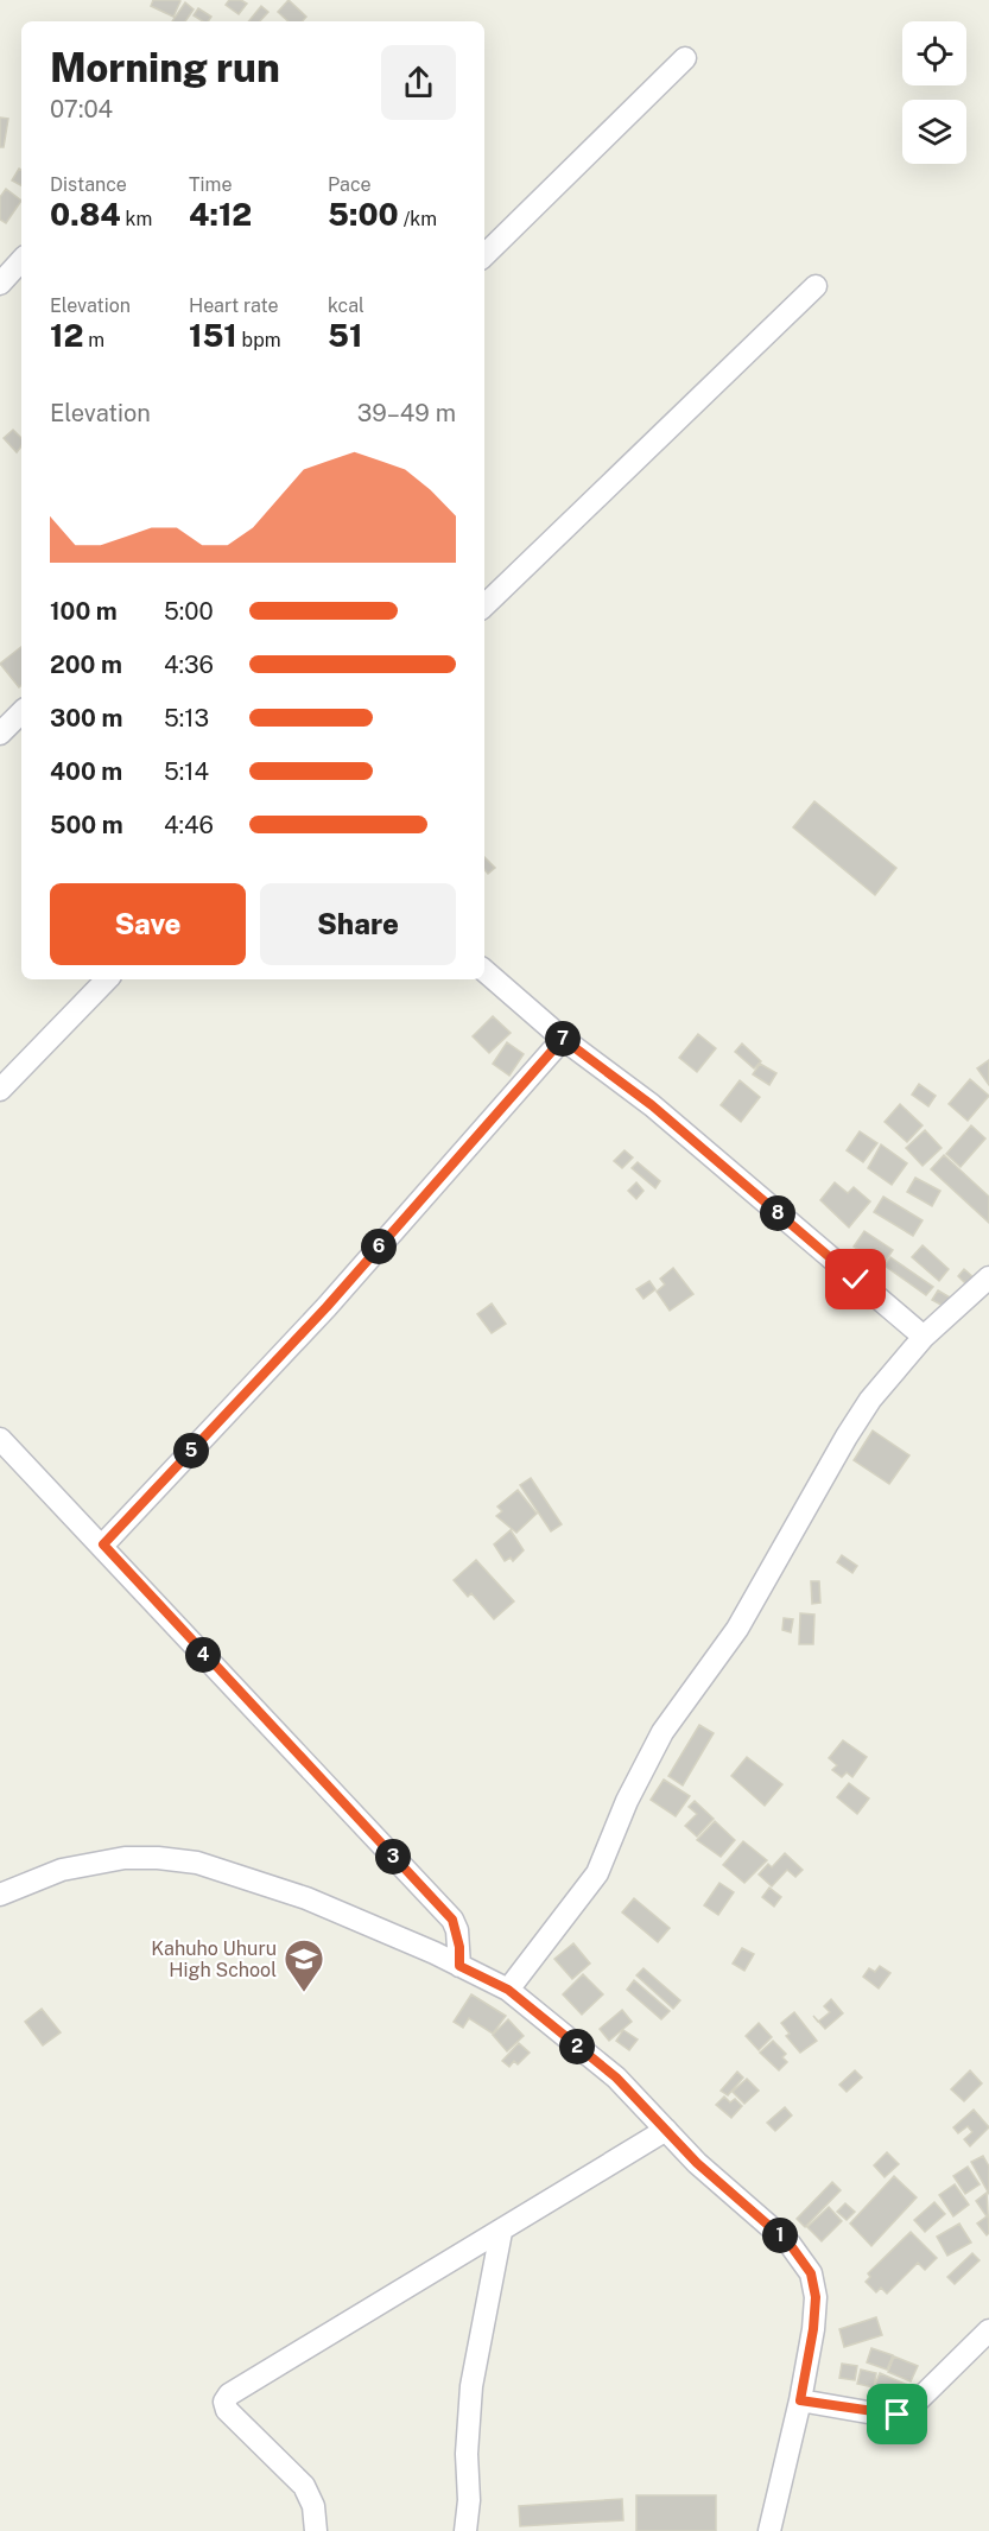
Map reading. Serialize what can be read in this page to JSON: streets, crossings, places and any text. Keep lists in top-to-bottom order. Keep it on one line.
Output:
{"places":{"school or university":["Kahuho Uhuru High School"]},"page":{"heading":["Morning run","07:04"],"stats":[["Distance","0.84 km"],["Time","4:12"],["Pace","5:00 /km"],["Elevation","12 m"],["Heart rate","151 bpm"],["kcal","51"]],"chart":["Elevation","39–49 m"],"list":[{"name":"100 m","note":"5:00"},{"name":"200 m","note":"4:36"},{"name":"300 m","note":"5:13"},{"name":"400 m","note":"5:14"},{"name":"500 m","note":"4:46"}],"buttons":["Save","Share"],"pins":["7","8","6","5","4","3","2","1"]}}
